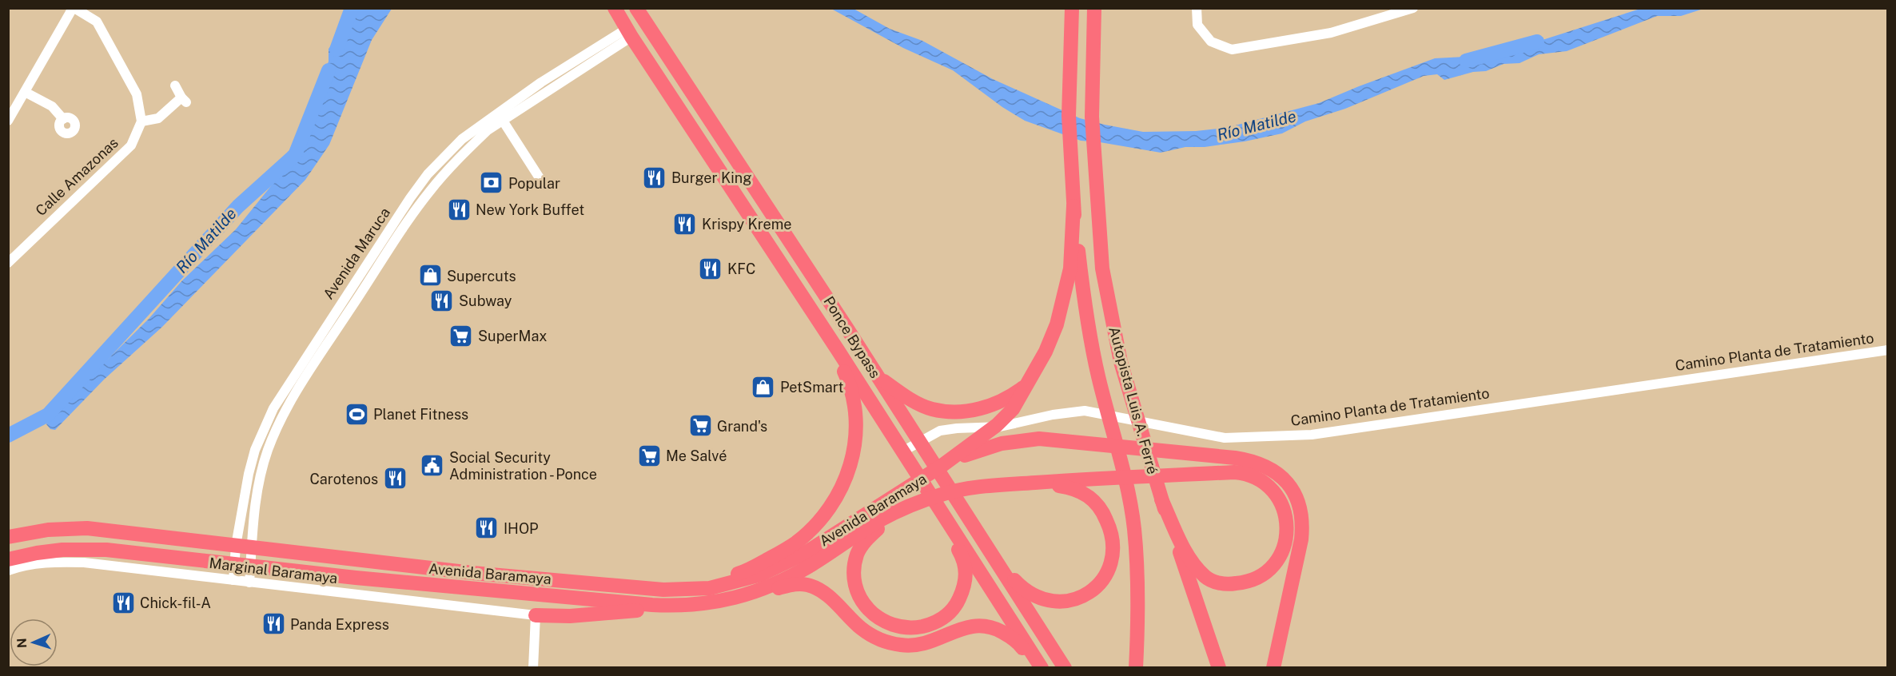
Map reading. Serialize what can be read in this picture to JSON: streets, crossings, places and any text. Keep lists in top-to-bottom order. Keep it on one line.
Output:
{"streets":{"highway":["Ponce Bypass","Autopista Luis A. Ferré","Avenida Baramaya"],"street":["Calle Amazonas","Avenida Maruca","Camino Planta de Tratamiento","Marginal Baramaya"]},"crossings":[["Avenida Maruca","Ponce Bypass"],["Avenida Maruca","Avenida Baramaya"],["Avenida Maruca","Marginal Baramaya"],["Ponce Bypass","Camino Planta de Tratamiento"],["Avenida Baramaya","Marginal Baramaya"]],"water":["Río Matilde"],"places":{"restaurant":["Burger King","New York Buffet","Krispy Kreme","KFC","Subway","Carotenos","IHOP","Chick-fil-A","Panda Express"],"bank":["Popular"],"shop":["Supercuts","PetSmart"],"supermarket":["SuperMax","Grand's","Me Salvé"],"sports":["Planet Fitness"],"public building":["Social Security Administration - Ponce"]},"north":"left"}
